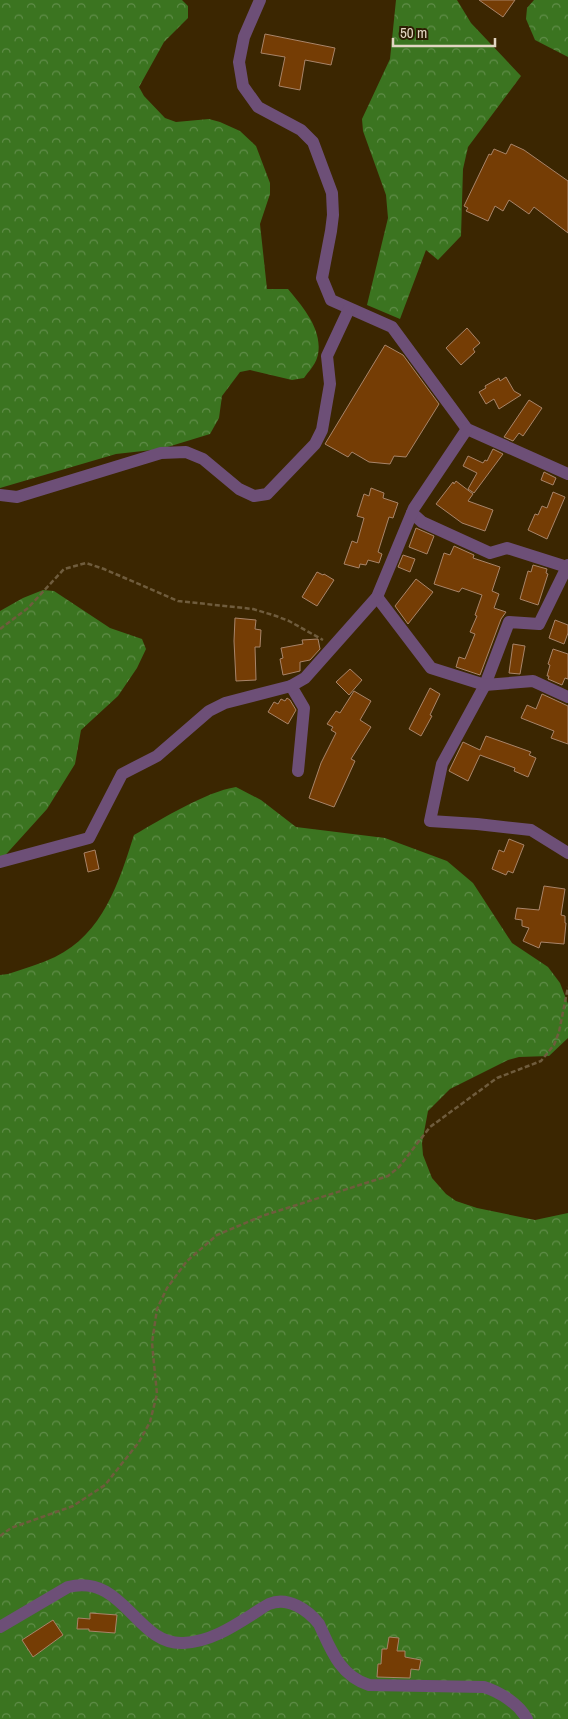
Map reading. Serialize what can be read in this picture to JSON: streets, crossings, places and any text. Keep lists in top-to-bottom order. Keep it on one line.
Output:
{"scale_bar":"50 m"}
